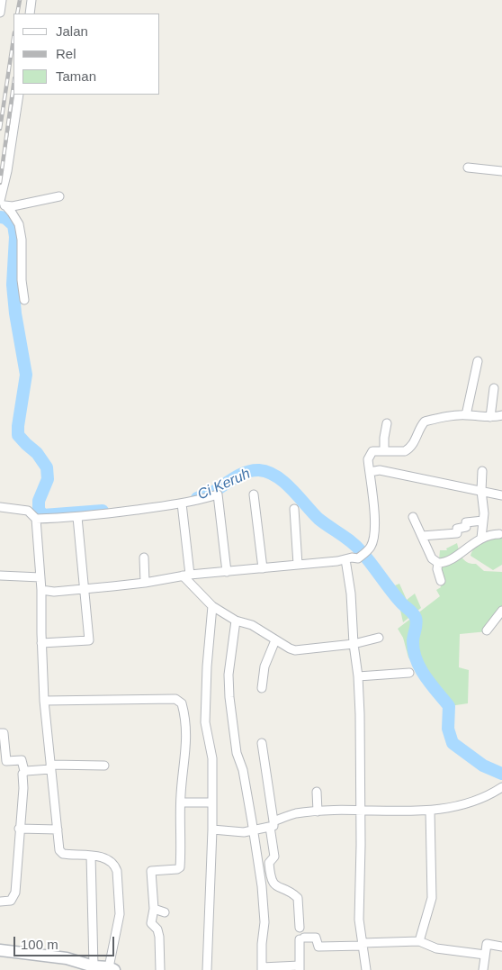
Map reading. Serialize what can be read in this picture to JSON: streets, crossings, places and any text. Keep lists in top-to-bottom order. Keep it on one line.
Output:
{"water":["Ci Keruh"],"legend":["Jalan","Rel","Taman"],"scale_bar":"100 m"}
